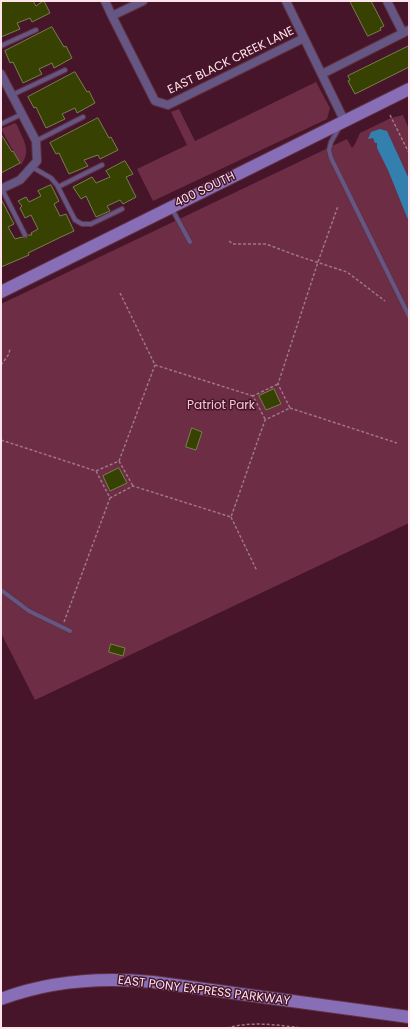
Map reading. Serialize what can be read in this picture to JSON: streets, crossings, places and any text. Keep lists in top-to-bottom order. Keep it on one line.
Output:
{"streets":{"street":["EAST BLACK CREEK LANE","400 SOUTH","EAST PONY EXPRESS PARKWAY"]},"parks":["Patriot Park"]}
